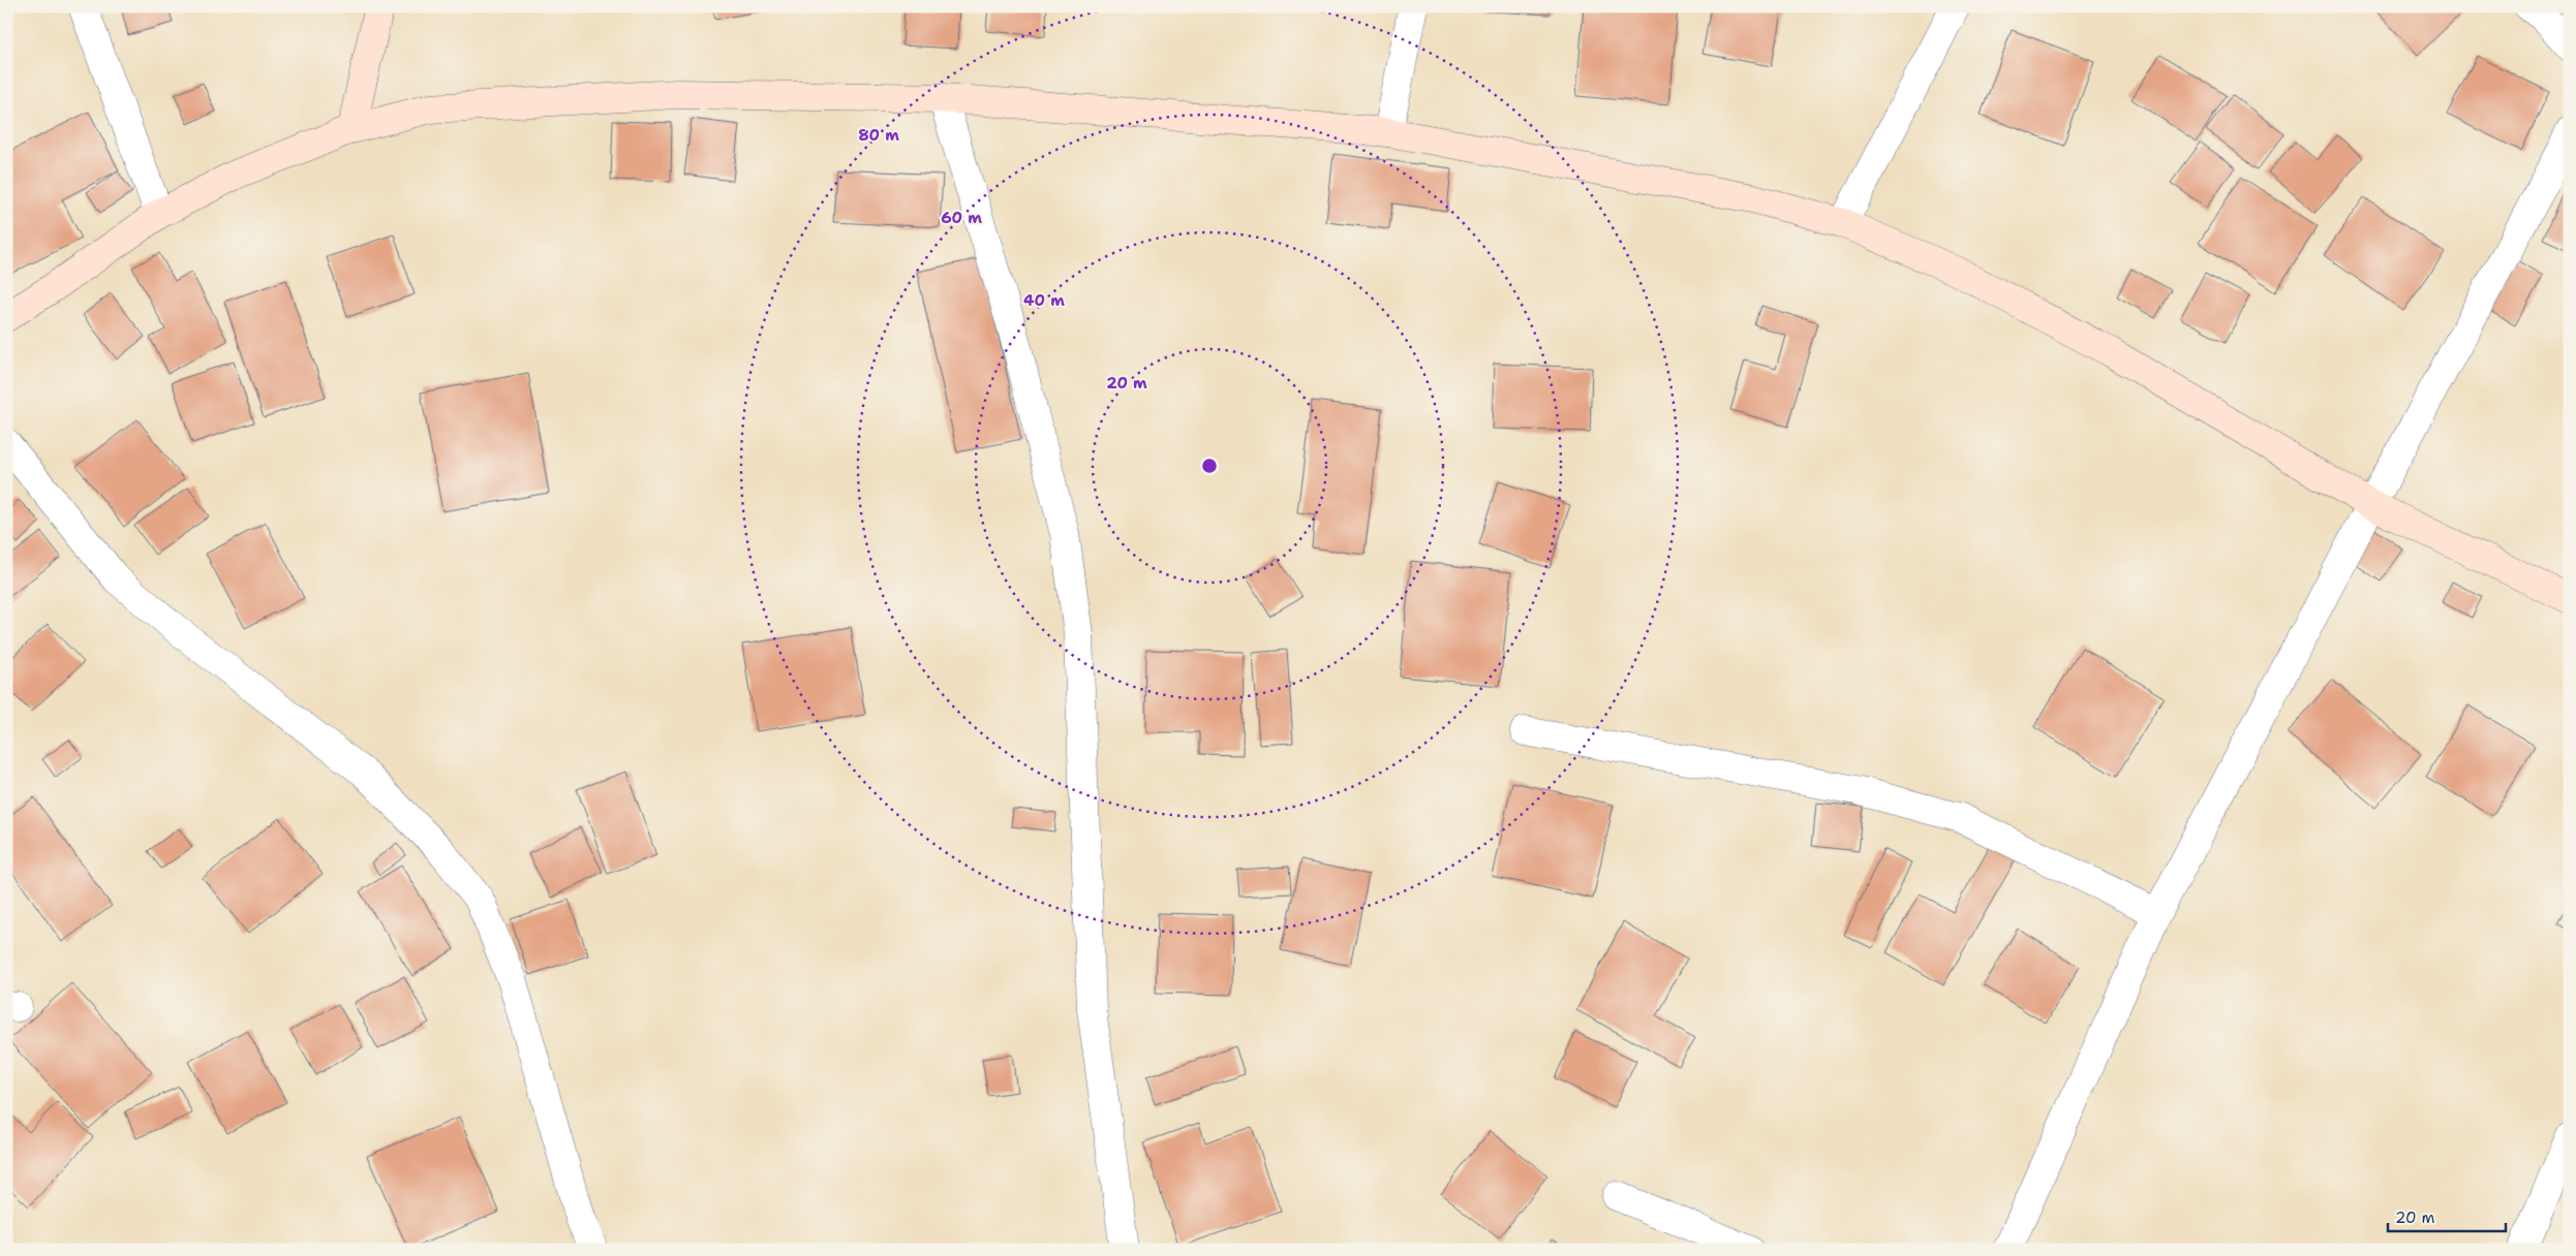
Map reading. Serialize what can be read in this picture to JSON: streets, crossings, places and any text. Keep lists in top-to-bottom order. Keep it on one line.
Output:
{"scale_bar":"20 m","rings":["80 m","60 m","40 m","20 m"]}
